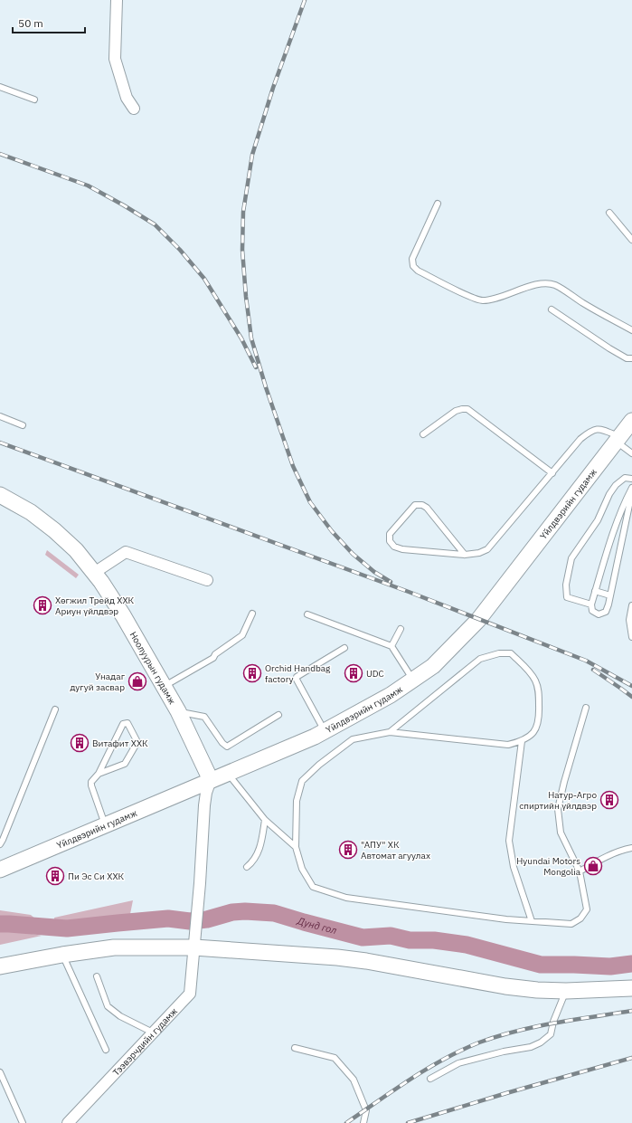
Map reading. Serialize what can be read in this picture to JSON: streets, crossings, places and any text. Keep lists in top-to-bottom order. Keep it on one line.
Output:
{"streets":{"street":["Yйлдвэрийн гудамж","Ноолуурын гудамж","Тээвэрчдийн гудамж"]},"crossings":[["Yйлдвэрийн гудамж","Ноолуурын гудамж"],["Yйлдвэрийн гудамж","Тээвэрчдийн гудамж"],["Ноолуурын гудамж","Тээвэрчдийн гудамж"]],"water":["Дунд гол"],"places":{"building":["Хөгжил Трейд ХХК Ариун үйлдвэр","Orchid Handbag factory","UDC","Витафит ХХК","Натур-Агро спиртийн үйлдвэр","\"АПУ\" ХК Автомат агуулах","Пи Эс Си ХХК"],"shop":["Унадаг дугуй засвар","Hyundai Motors Mongolia"]},"scale_bar":"50 m"}
